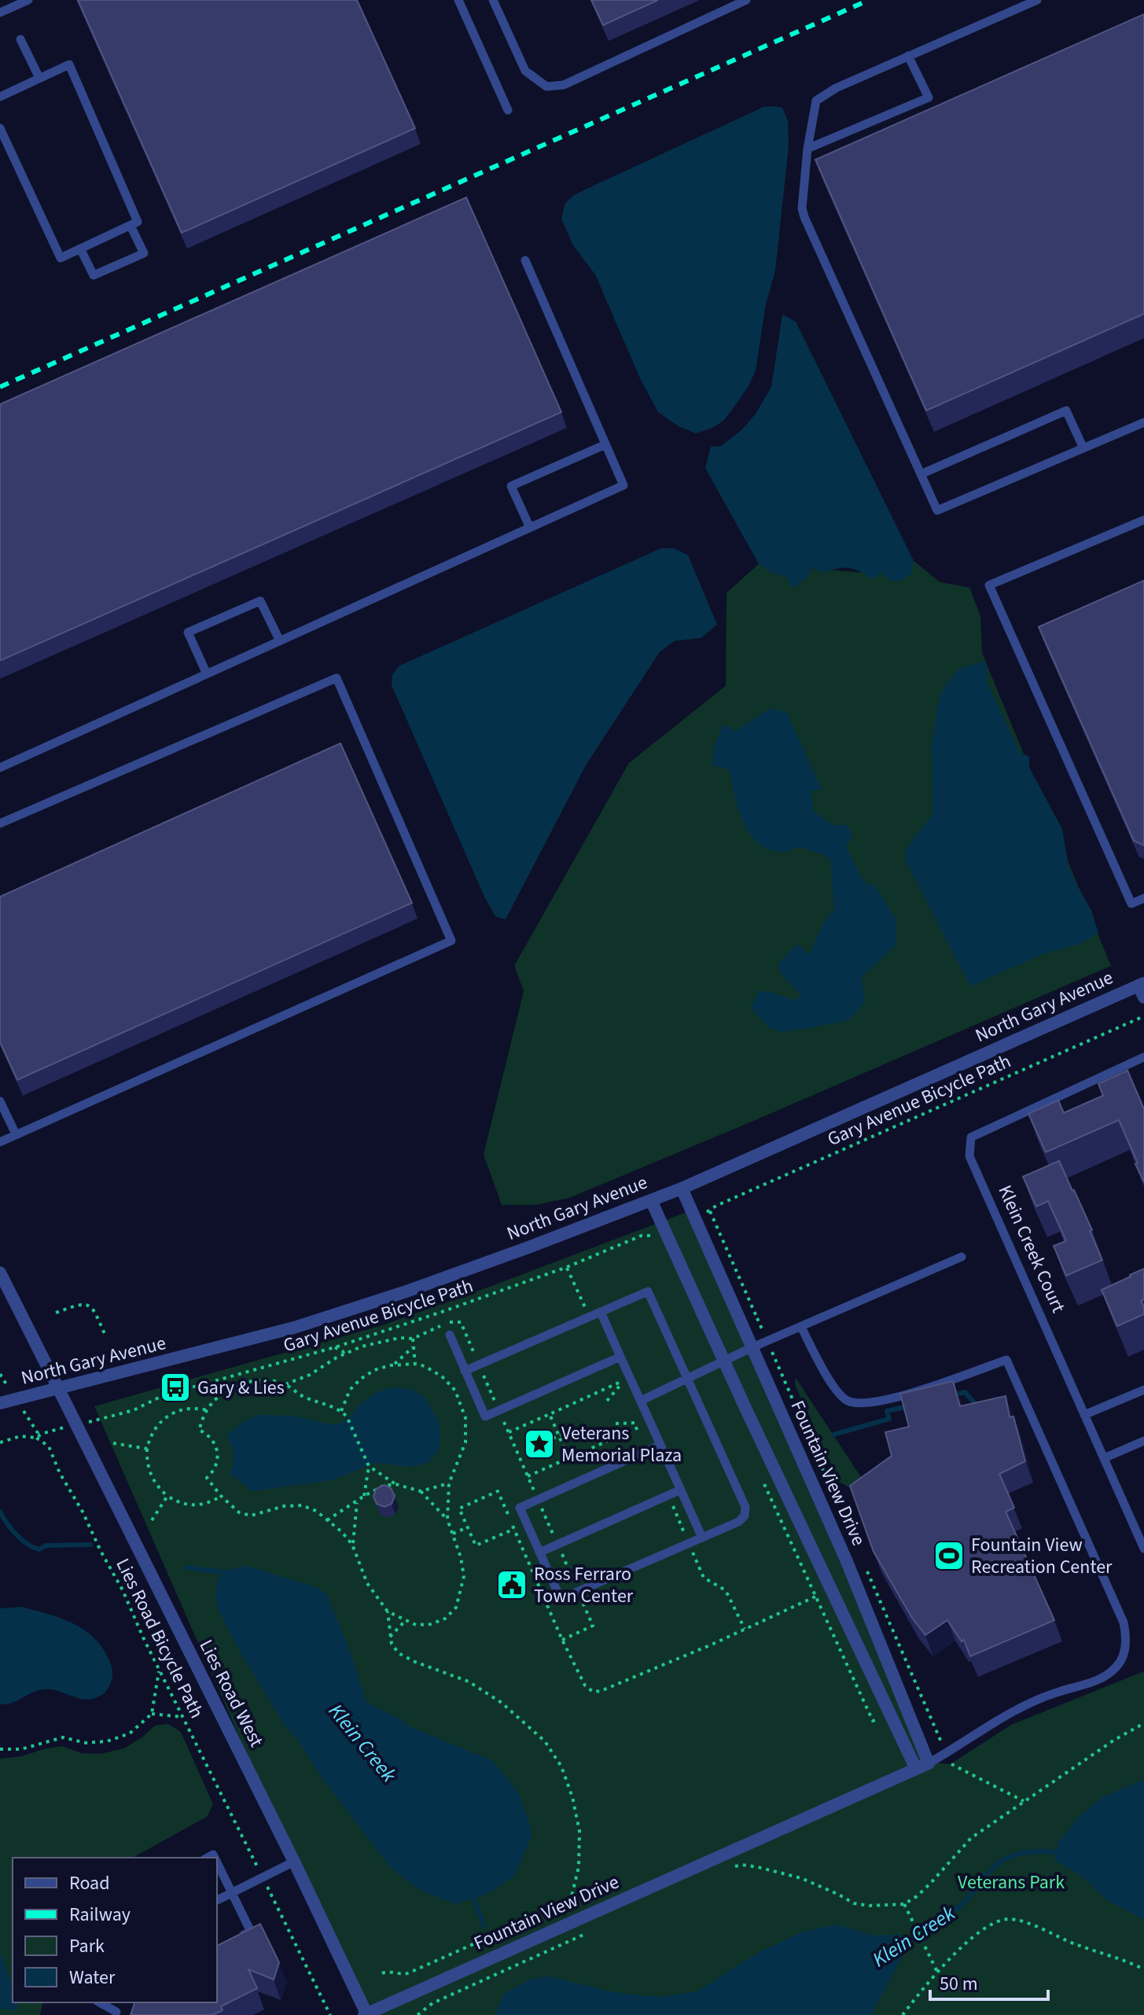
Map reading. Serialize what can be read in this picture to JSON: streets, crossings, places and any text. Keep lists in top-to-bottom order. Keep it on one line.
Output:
{"streets":{"street":["North Gary Avenue","Fountain View Drive","Lies Road West"],"lane":["Klein Creek Court"],"path":["Gary Avenue Bicycle Path","Lies Road Bicycle Path"]},"crossings":[["North Gary Avenue","Fountain View Drive"],["North Gary Avenue","Lies Road West"],["Fountain View Drive","Lies Road West"]],"water":["Klein Creek"],"parks":["Veterans Park"],"places":{"bus stop":["Gary & Lies"],"place":["Veterans Memorial Plaza"],"sports":["Fountain View Recreation Center"],"public building":["Ross Ferraro Town Center"]},"legend":["Road","Railway","Park","Water"],"scale_bar":"50 m"}
